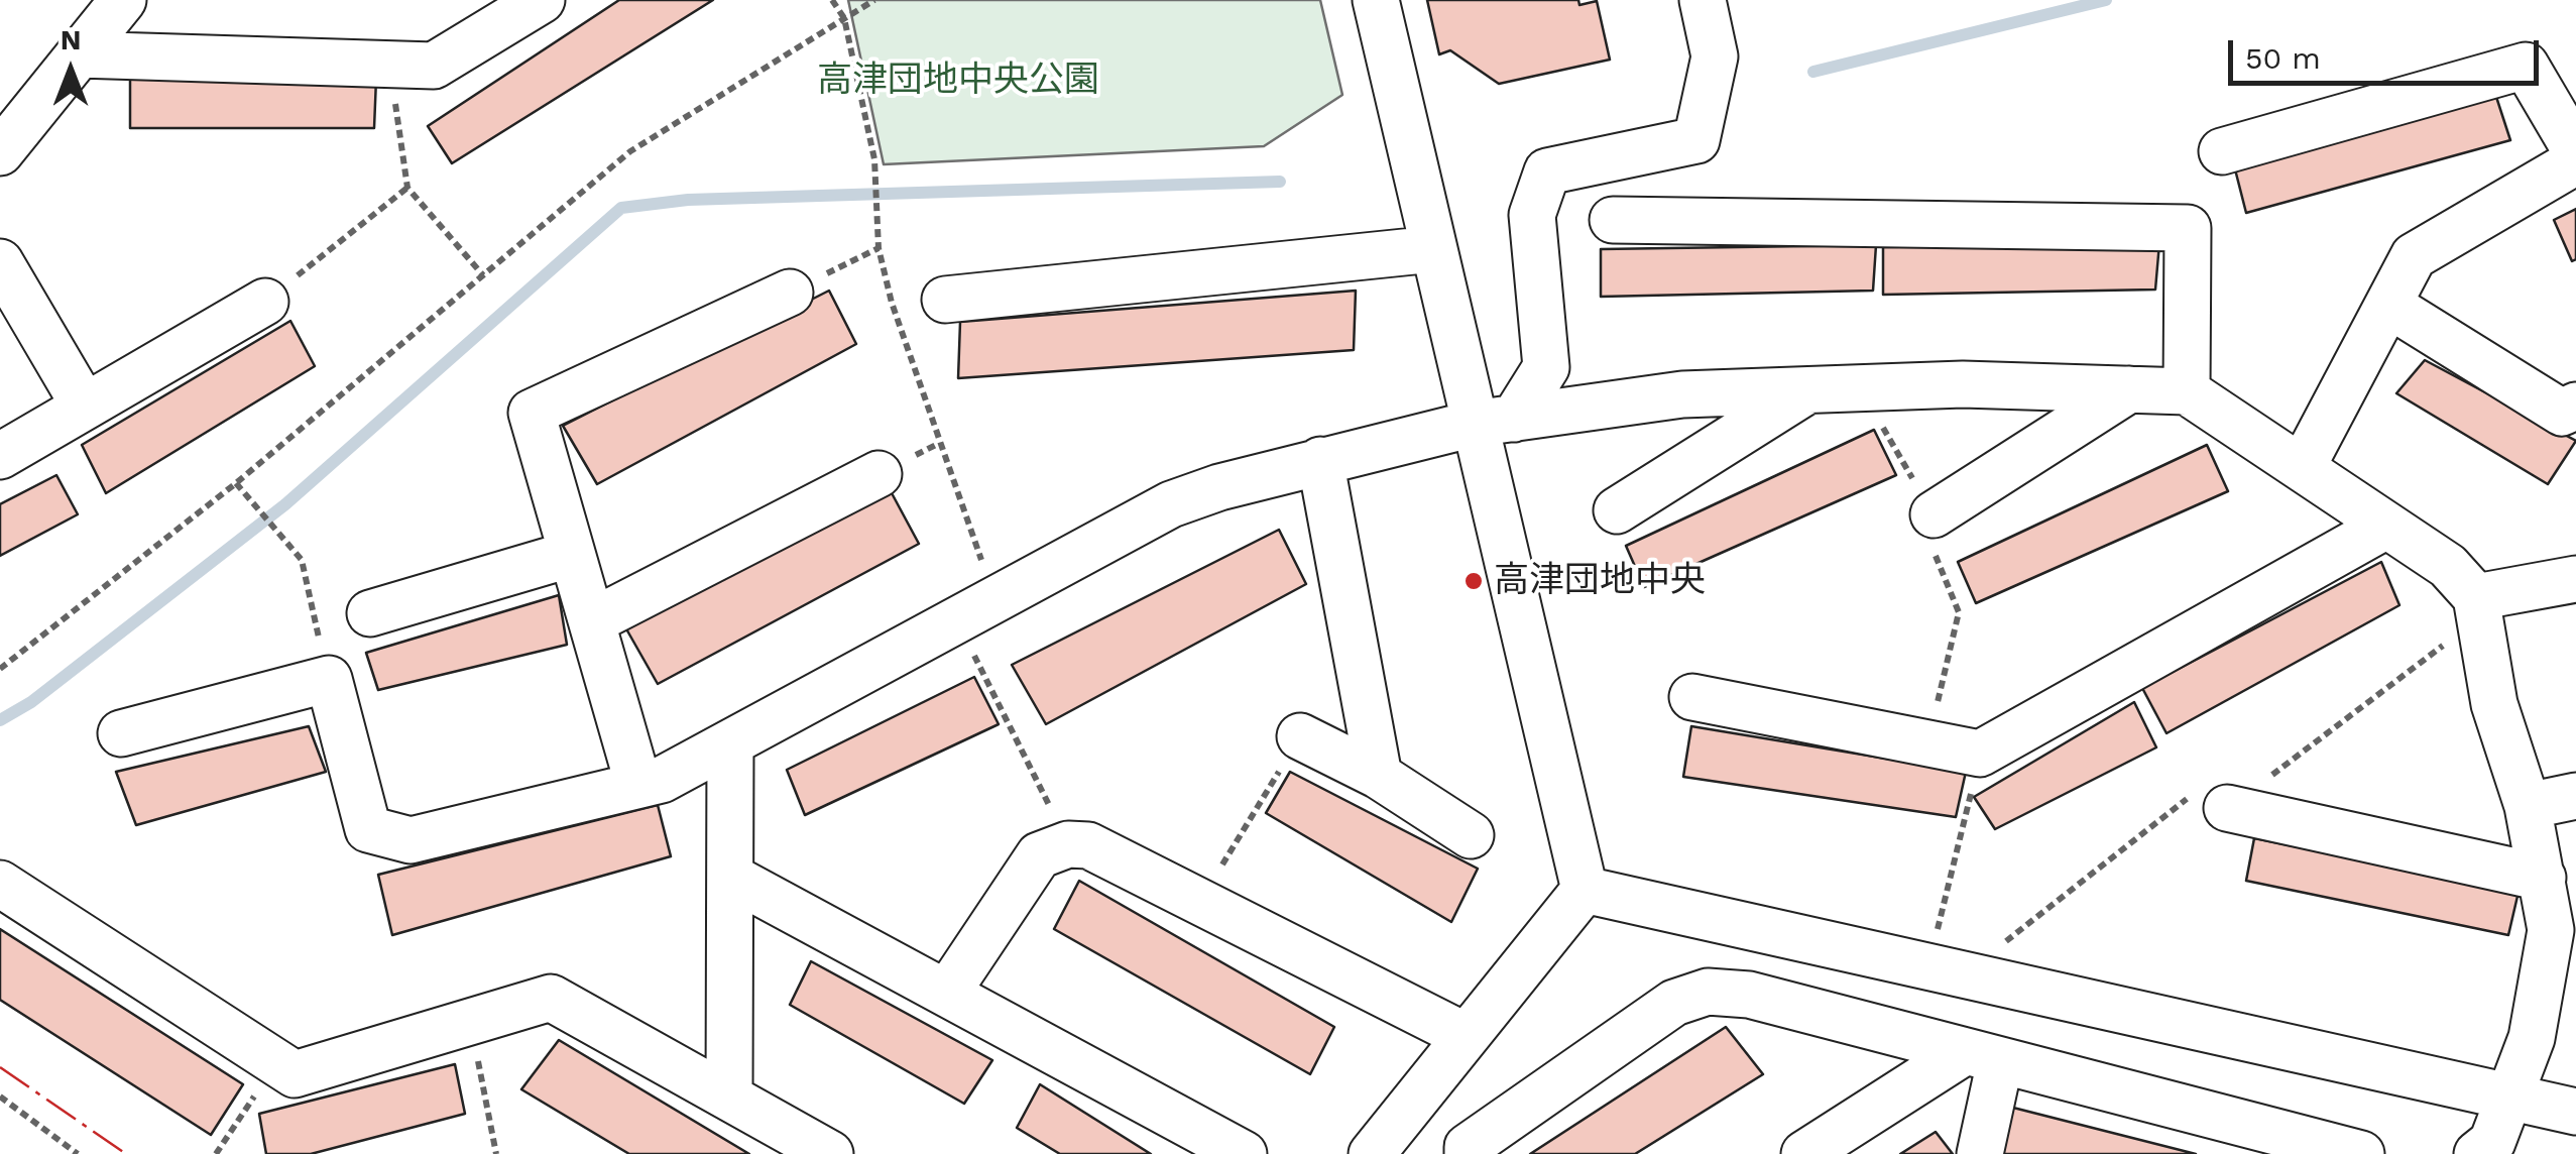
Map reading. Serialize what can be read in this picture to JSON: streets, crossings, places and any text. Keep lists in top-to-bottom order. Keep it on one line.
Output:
{"parks":["高津団地中央公園"],"places":["高津団地中央"],"scale_bar":"50 m","north":"top"}
